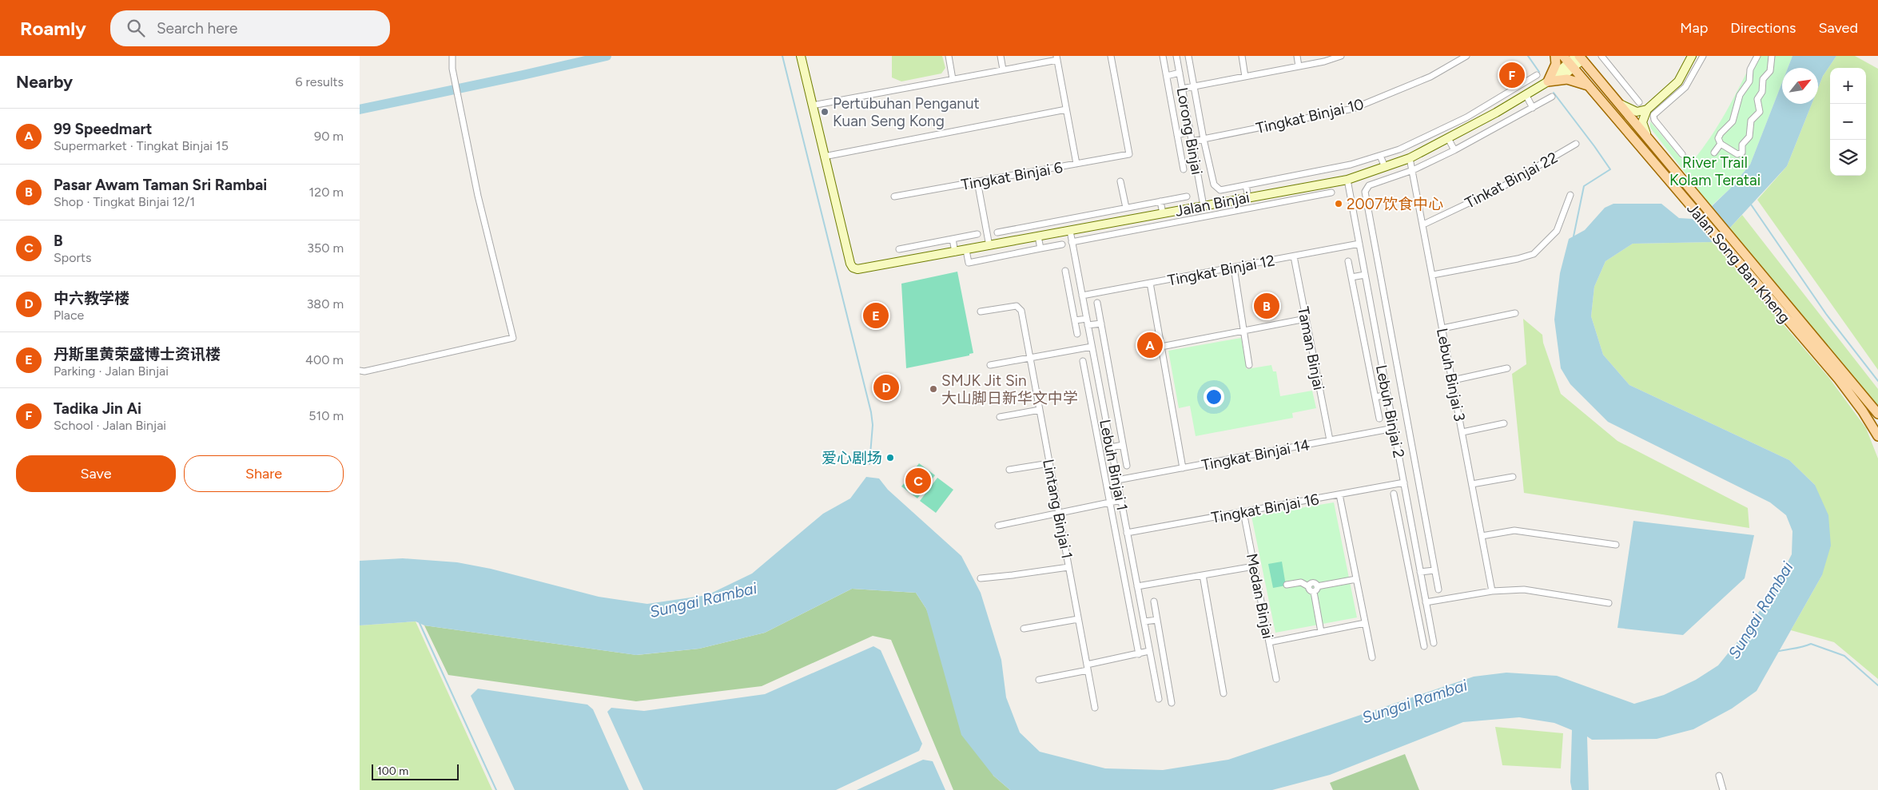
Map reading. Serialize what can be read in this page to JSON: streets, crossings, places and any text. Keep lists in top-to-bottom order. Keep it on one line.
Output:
{"streets":{"main road":["Jalan Song Ban Kheng"],"street":["Tingkat Binjai 10","Lorong Binjai","Tingkat Binjai 6","Tinkat Binjai 22","Jalan Binjai","Tingkat Binjai 12","Taman Binjai","Lebuh Binjai 3","Lebuh Binjai 2","Tingkat Binjai 14","Lebuh Binjai 1","Tingkat Binjai 16","Lintang Binjai 1","Medan Binjai"]},"crossings":[["Tingkat Binjai 10","Lorong Binjai"],["Lorong Binjai","Jalan Binjai"],["Tinkat Binjai 22","Lebuh Binjai 3"],["Jalan Binjai","Jalan Song Ban Kheng"],["Jalan Binjai","Lebuh Binjai 3"],["Jalan Binjai","Lebuh Binjai 2"],["Jalan Binjai","Lebuh Binjai 1"],["Tingkat Binjai 12","Taman Binjai"],["Tingkat Binjai 12","Lebuh Binjai 2"],["Tingkat Binjai 12","Lebuh Binjai 1"],["Taman Binjai","Tingkat Binjai 14"],["Lebuh Binjai 3","Lebuh Binjai 2"],["Lebuh Binjai 2","Tingkat Binjai 14"],["Lebuh Binjai 2","Tingkat Binjai 16"],["Tingkat Binjai 14","Lebuh Binjai 1"],["Lebuh Binjai 1","Tingkat Binjai 16"],["Tingkat Binjai 16","Medan Binjai"]],"water":["Sungai Rambai"],"parks":["River Trail Kolam Teratai"],"places":["Pertubuhan Penganut Kuan Seng Kong","2007饮食中心","SMJK Jit Sin 大山脚日新华文中学","爱心剧场"],"scale_bar":"100 m","north":"top right","page":{"header":"Roamly","search":"Search here","nav":["Map","Directions","Saved"],"heading":["Nearby","6 results"],"pins":["F","B","E","A","D","C"],"map_buttons":["+","−"],"list":[{"mark":"A","name":"99 Speedmart","note":"Supermarket · Tingkat Binjai 15","value":"90 m"},{"mark":"B","name":"Pasar Awam Taman Sri Rambai","note":"Shop · Tingkat Binjai 12/1","value":"120 m"},{"mark":"C","name":"B","note":"Sports","value":"350 m"},{"mark":"D","name":"中六教学楼","note":"Place","value":"380 m"},{"mark":"E","name":"丹斯里黄荣盛博士资讯楼","note":"Parking · Jalan Binjai","value":"400 m"},{"mark":"F","name":"Tadika Jin Ai","note":"School · Jalan Binjai","value":"510 m"}],"buttons":["Save","Share"],"scale":"100 m"}}
